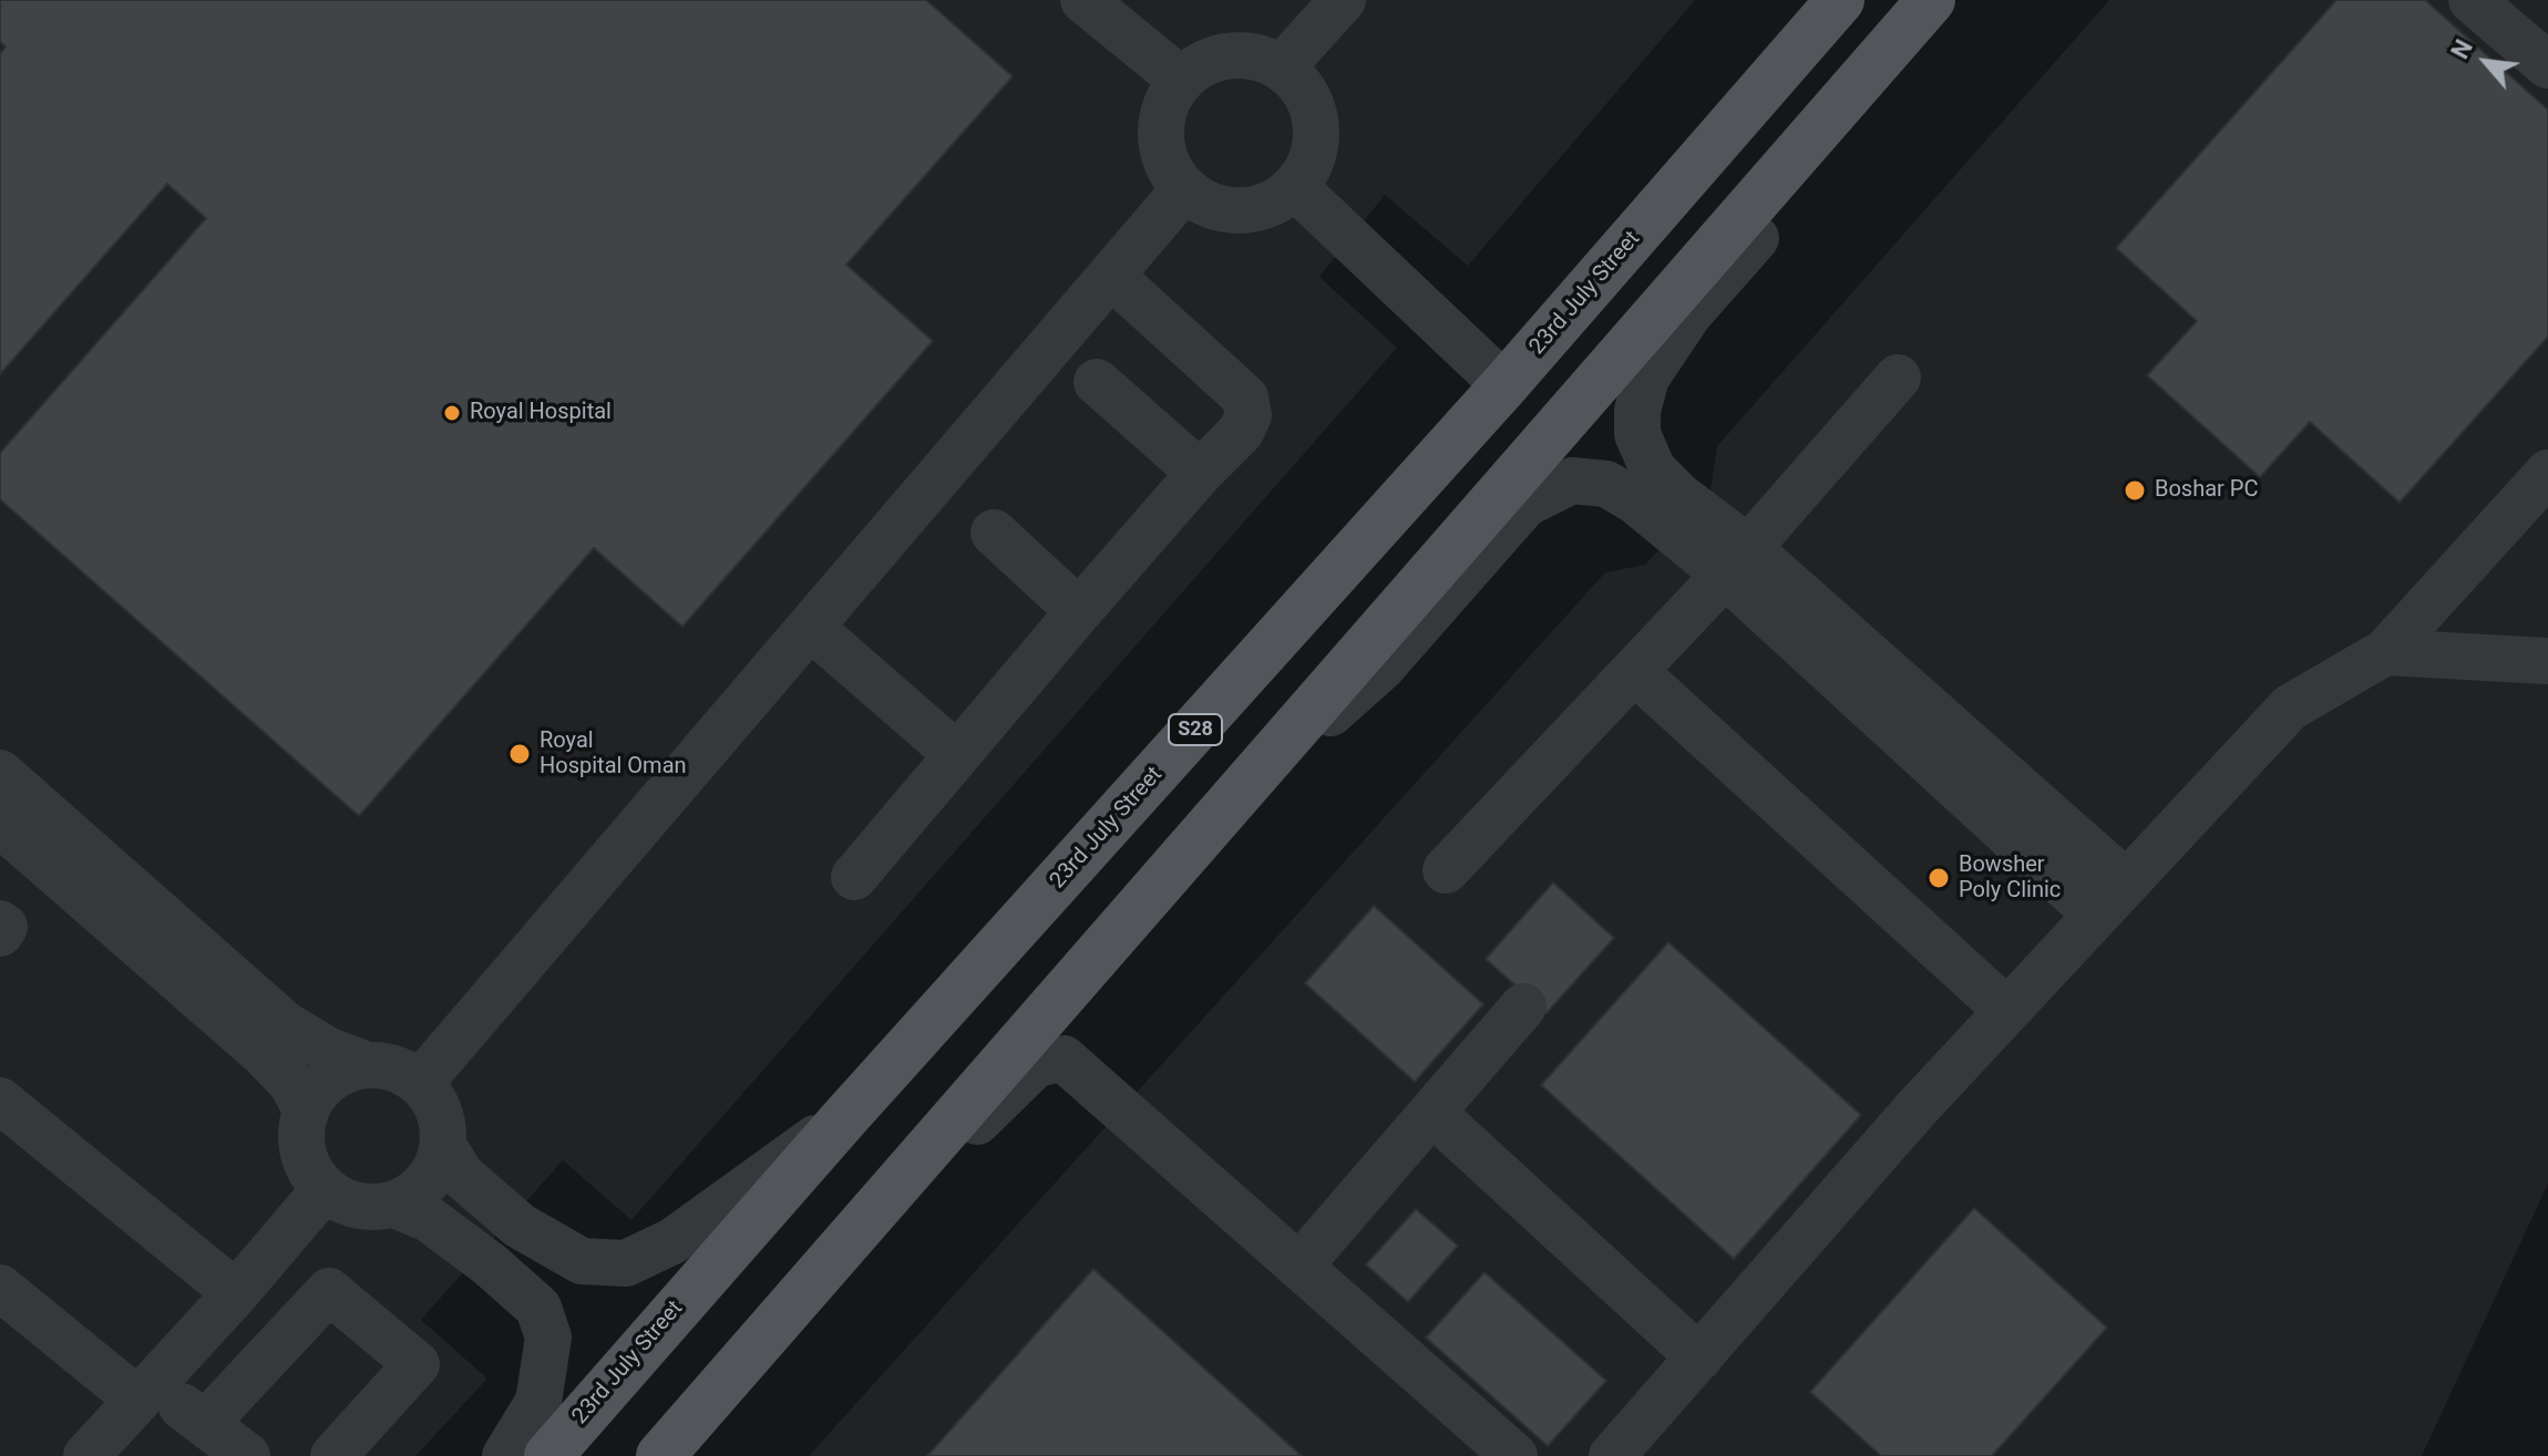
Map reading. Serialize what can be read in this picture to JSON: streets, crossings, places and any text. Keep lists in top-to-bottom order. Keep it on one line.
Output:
{"streets":{"main road":["23rd July Street","S28"]},"places":["Royal Hospital","Boshar PC","Royal Hospital Oman","Bowsher Poly Clinic"],"north":"top left"}
